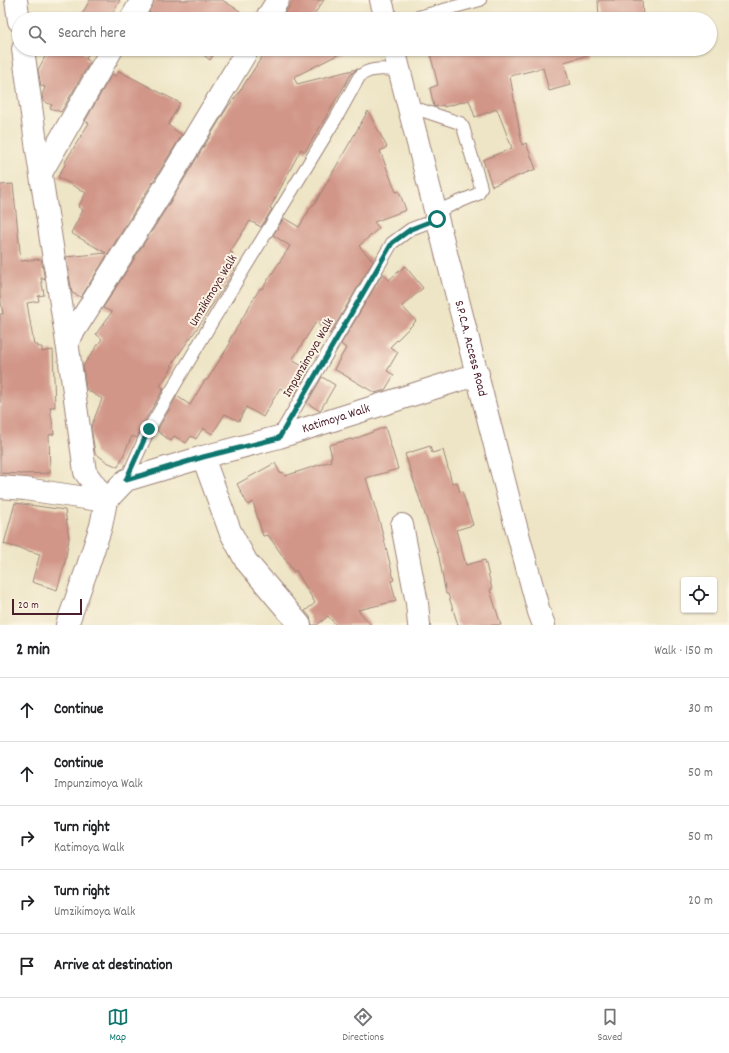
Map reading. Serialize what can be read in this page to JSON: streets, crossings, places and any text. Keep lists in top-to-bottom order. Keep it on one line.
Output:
{"streets":{"street":["S.P.C.A. Access Road","Katimoya Walk"],"lane":["Umzikimoya Walk","Impunzimoya Walk"]},"crossings":[["Umzikimoya Walk","S.P.C.A. Access Road"],["Umzikimoya Walk","Katimoya Walk"],["S.P.C.A. Access Road","Impunzimoya Walk"],["S.P.C.A. Access Road","Katimoya Walk"],["Impunzimoya Walk","Katimoya Walk"]],"scale_bar":"20 m","page":{"search":"Search here","scale":"20 m","heading":["2 min","Walk · 150 m"],"list":[["Continue","30 m"],["Continue","Impunzimoya Walk","50 m"],["Turn right","Katimoya Walk","50 m"],["Turn right","Umzikimoya Walk","20 m"],"Arrive at destination"],"nav":["Map","Directions","Saved"]}}
